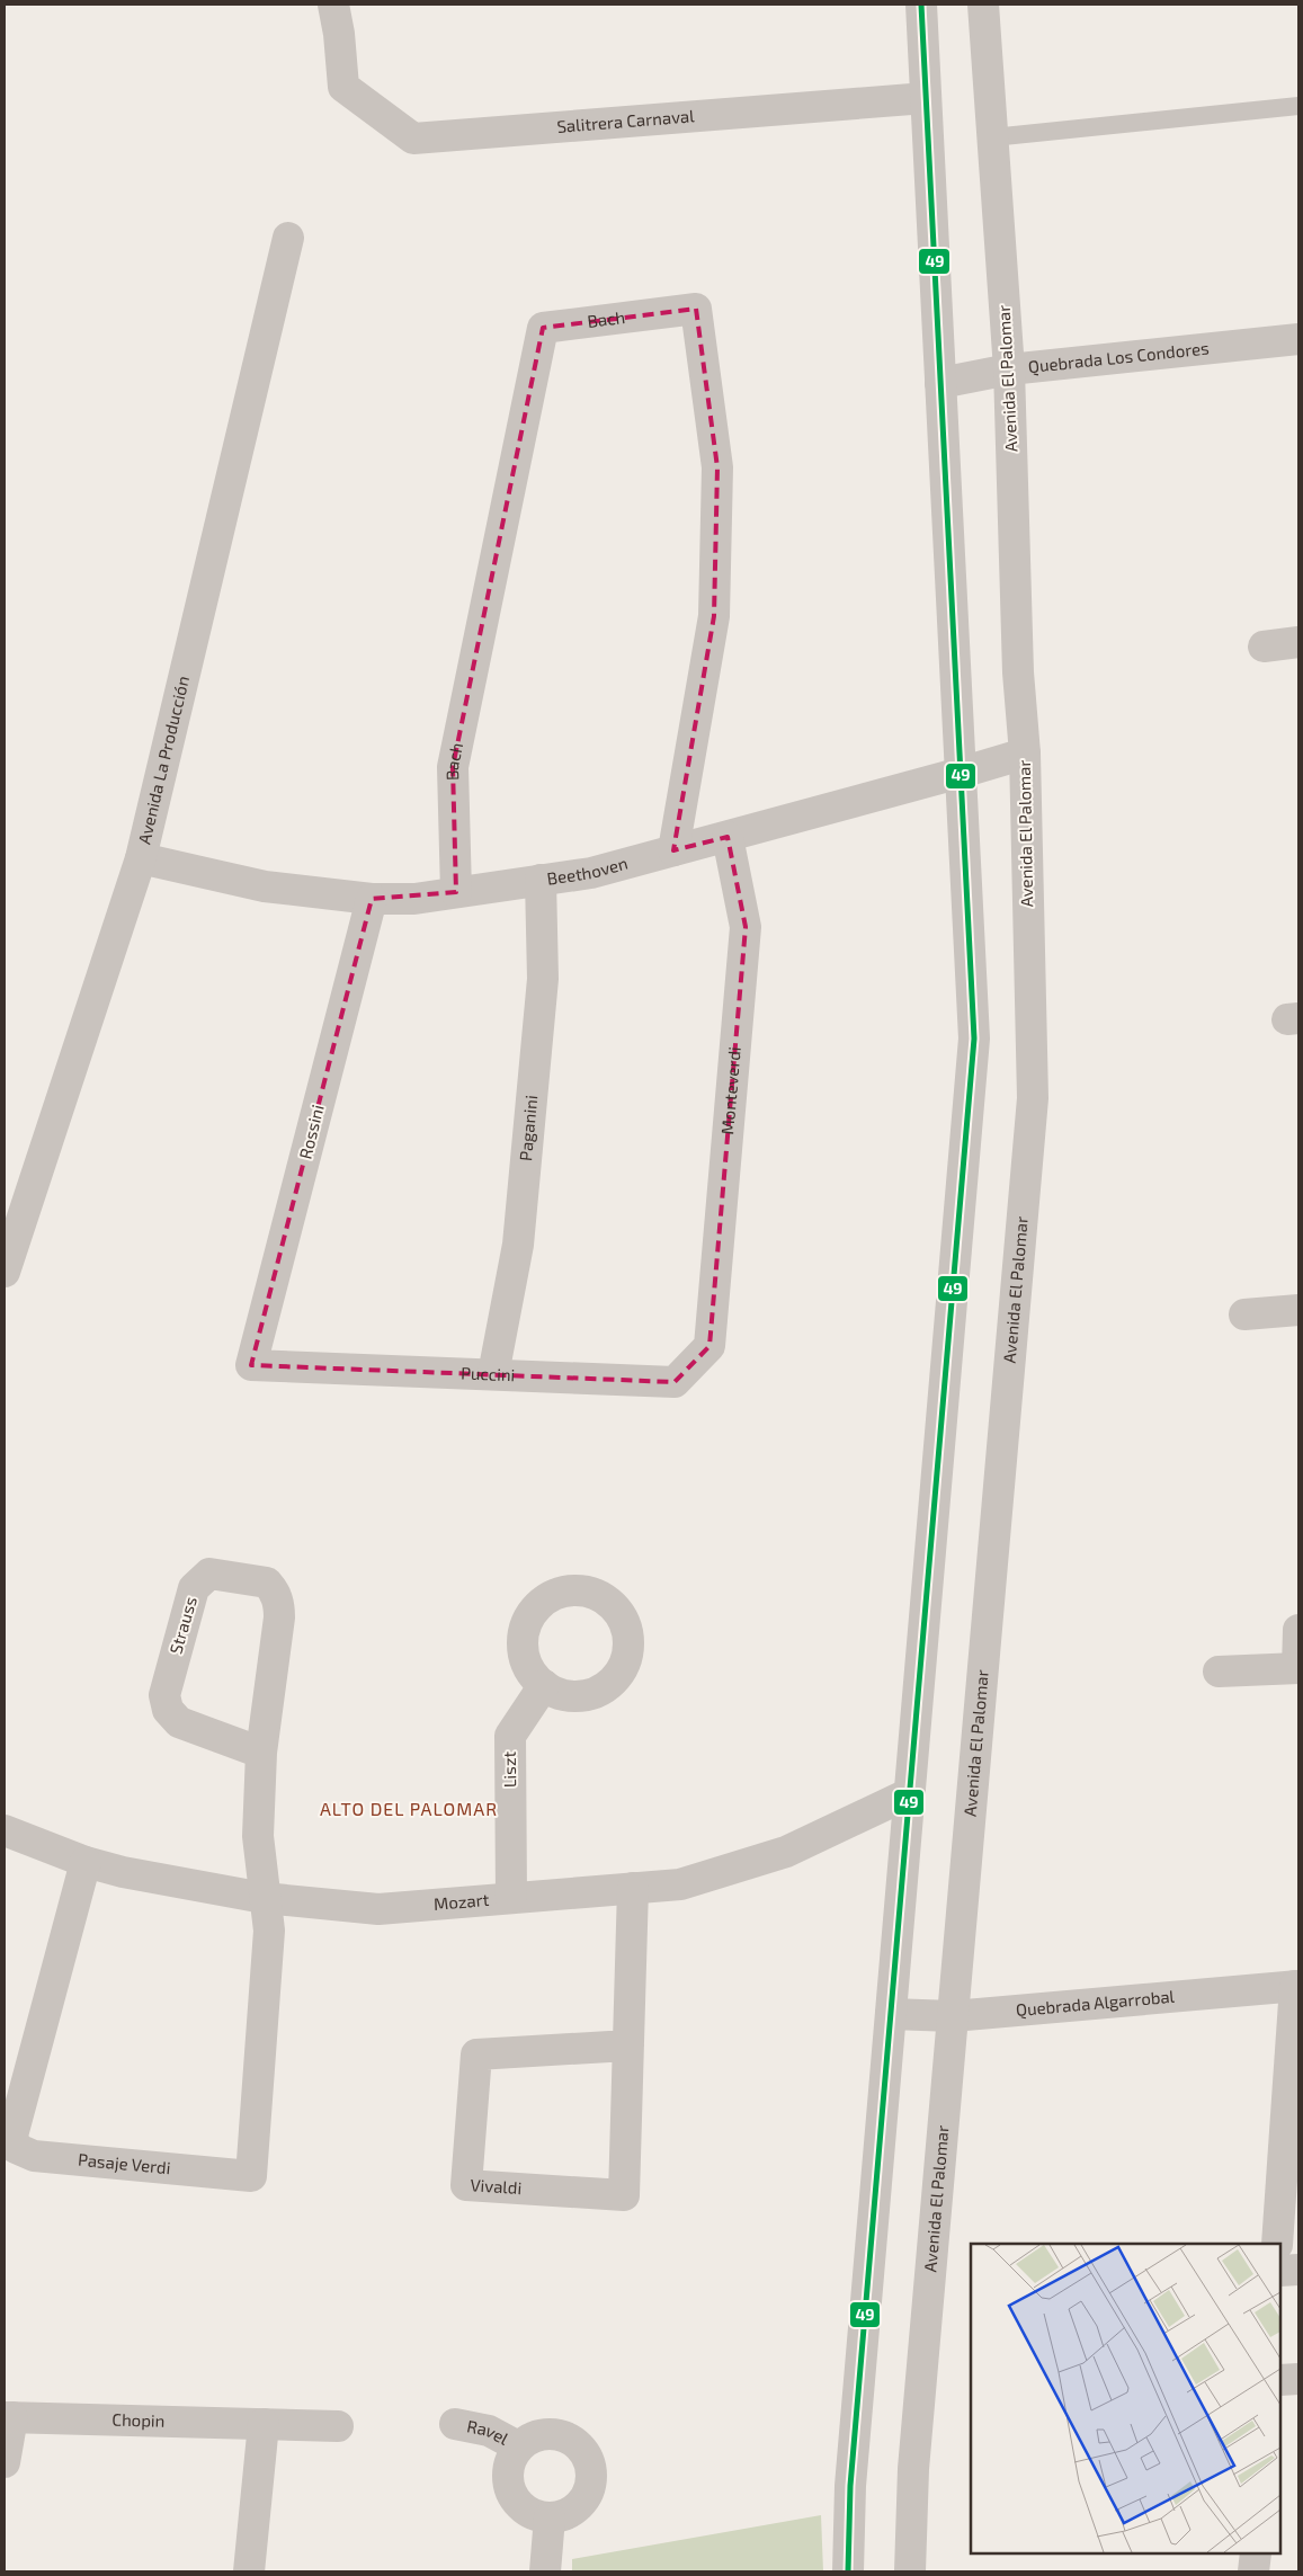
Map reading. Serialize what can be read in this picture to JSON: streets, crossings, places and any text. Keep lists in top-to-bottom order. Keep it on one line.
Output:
{"streets":{"street":["Salitrera Carnaval","Bach","Quebrada Los Condores","Avenida El Palomar","Avenida La Producción","Beethoven","Monteverdi","Paganini","Rossini","Puccini","Strauss","Liszt","Mozart","Quebrada Algarrobal","Pasaje Verdi","Vivaldi","Chopin","Ravel"]},"crossings":[["Bach","Beethoven"],["Quebrada Los Condores","Avenida El Palomar"],["Avenida El Palomar","Beethoven"],["Avenida El Palomar","Quebrada Algarrobal"],["Avenida La Producción","Beethoven"],["Beethoven","Monteverdi"],["Beethoven","Paganini"],["Beethoven","Rossini"],["Monteverdi","Puccini"],["Paganini","Puccini"],["Rossini","Puccini"],["Strauss","Mozart"],["Strauss","Pasaje Verdi"],["Liszt","Mozart"],["Mozart","Pasaje Verdi"],["Mozart","Vivaldi"]],"districts":["ALTO DEL PALOMAR"],"lines":["transit line 49"]}
